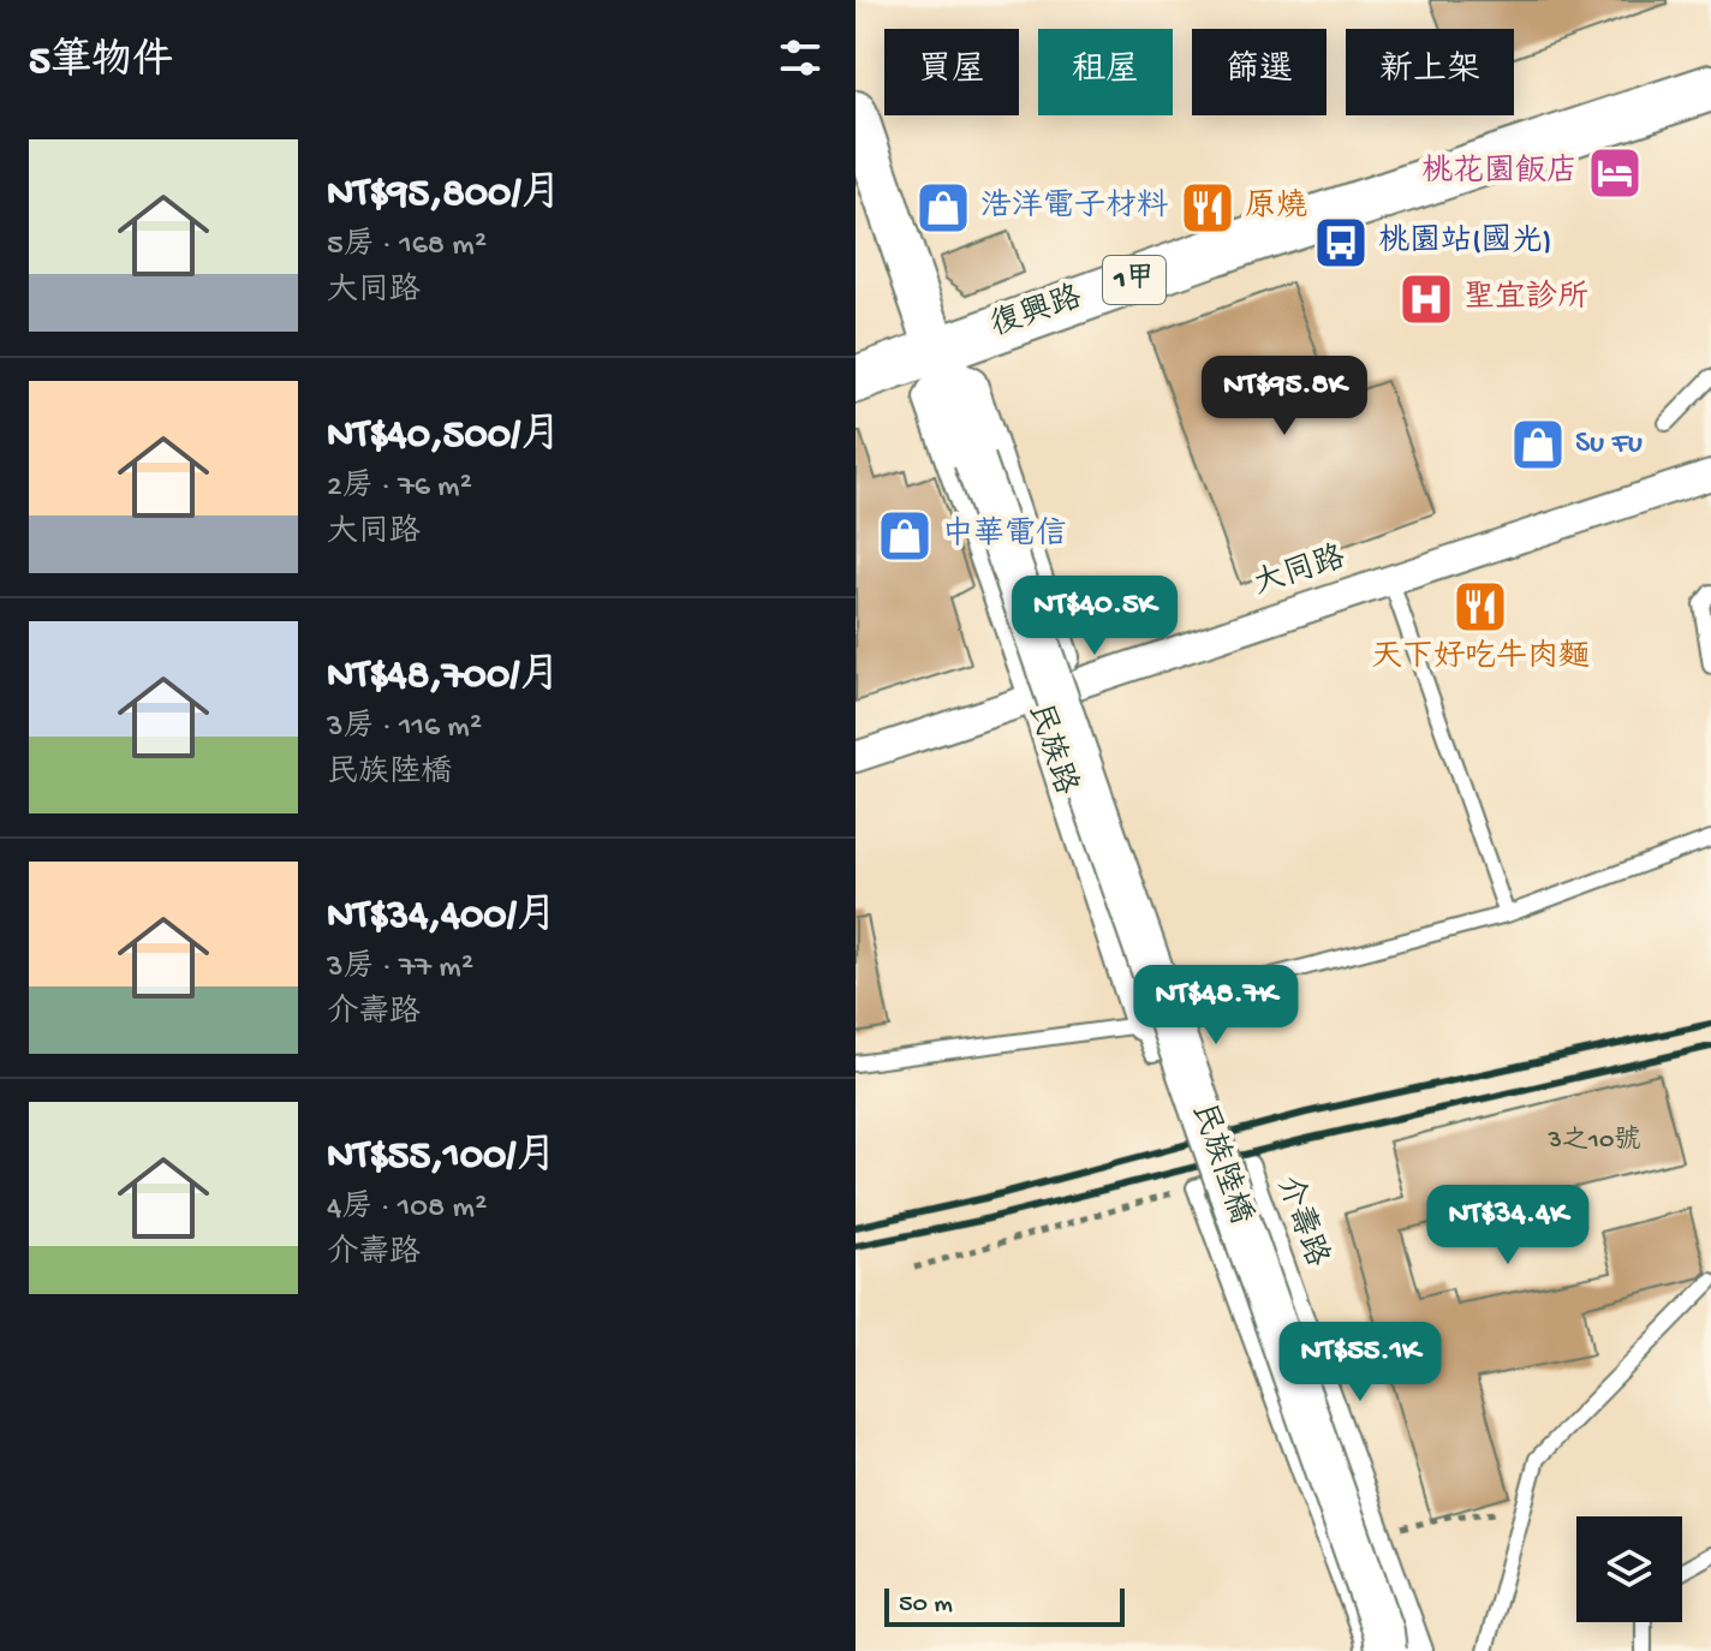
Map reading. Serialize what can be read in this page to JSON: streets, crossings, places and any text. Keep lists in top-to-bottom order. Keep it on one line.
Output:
{"streets":{"main road":["1甲","復興路"],"street":["大同路","民族路","民族陸橋","介壽路"]},"crossings":[["復興路","民族路"],["大同路","民族路"],["民族路","民族陸橋"]],"places":{"hotel":["桃花園飯店"],"shop":["浩洋電子材料","Su Fu","中華電信"],"restaurant":["原燒","天下好吃牛肉麵"],"bus stop":["桃園站(國光)"],"hospital":["聖宜診所"]},"house_numbers":["3之10號"],"scale_bar":"50 m","page":{"heading":"5筆物件","chip":["買屋","租屋","篩選","新上架"],"list":[{"name":"NT$95,800/月","note":"5房 · 168 m² · 大同路"},{"name":"NT$40,500/月","note":"2房 · 76 m² · 大同路"},{"name":"NT$48,700/月","note":"3房 · 116 m² · 民族陸橋"},{"name":"NT$34,400/月","note":"3房 · 77 m² · 介壽路"},{"name":"NT$55,100/月","note":"4房 · 108 m² · 介壽路"}],"price":["NT$95.8K","NT$40.5K","NT$48.7K","NT$34.4K","NT$55.1K"],"scale":"50 m"}}
